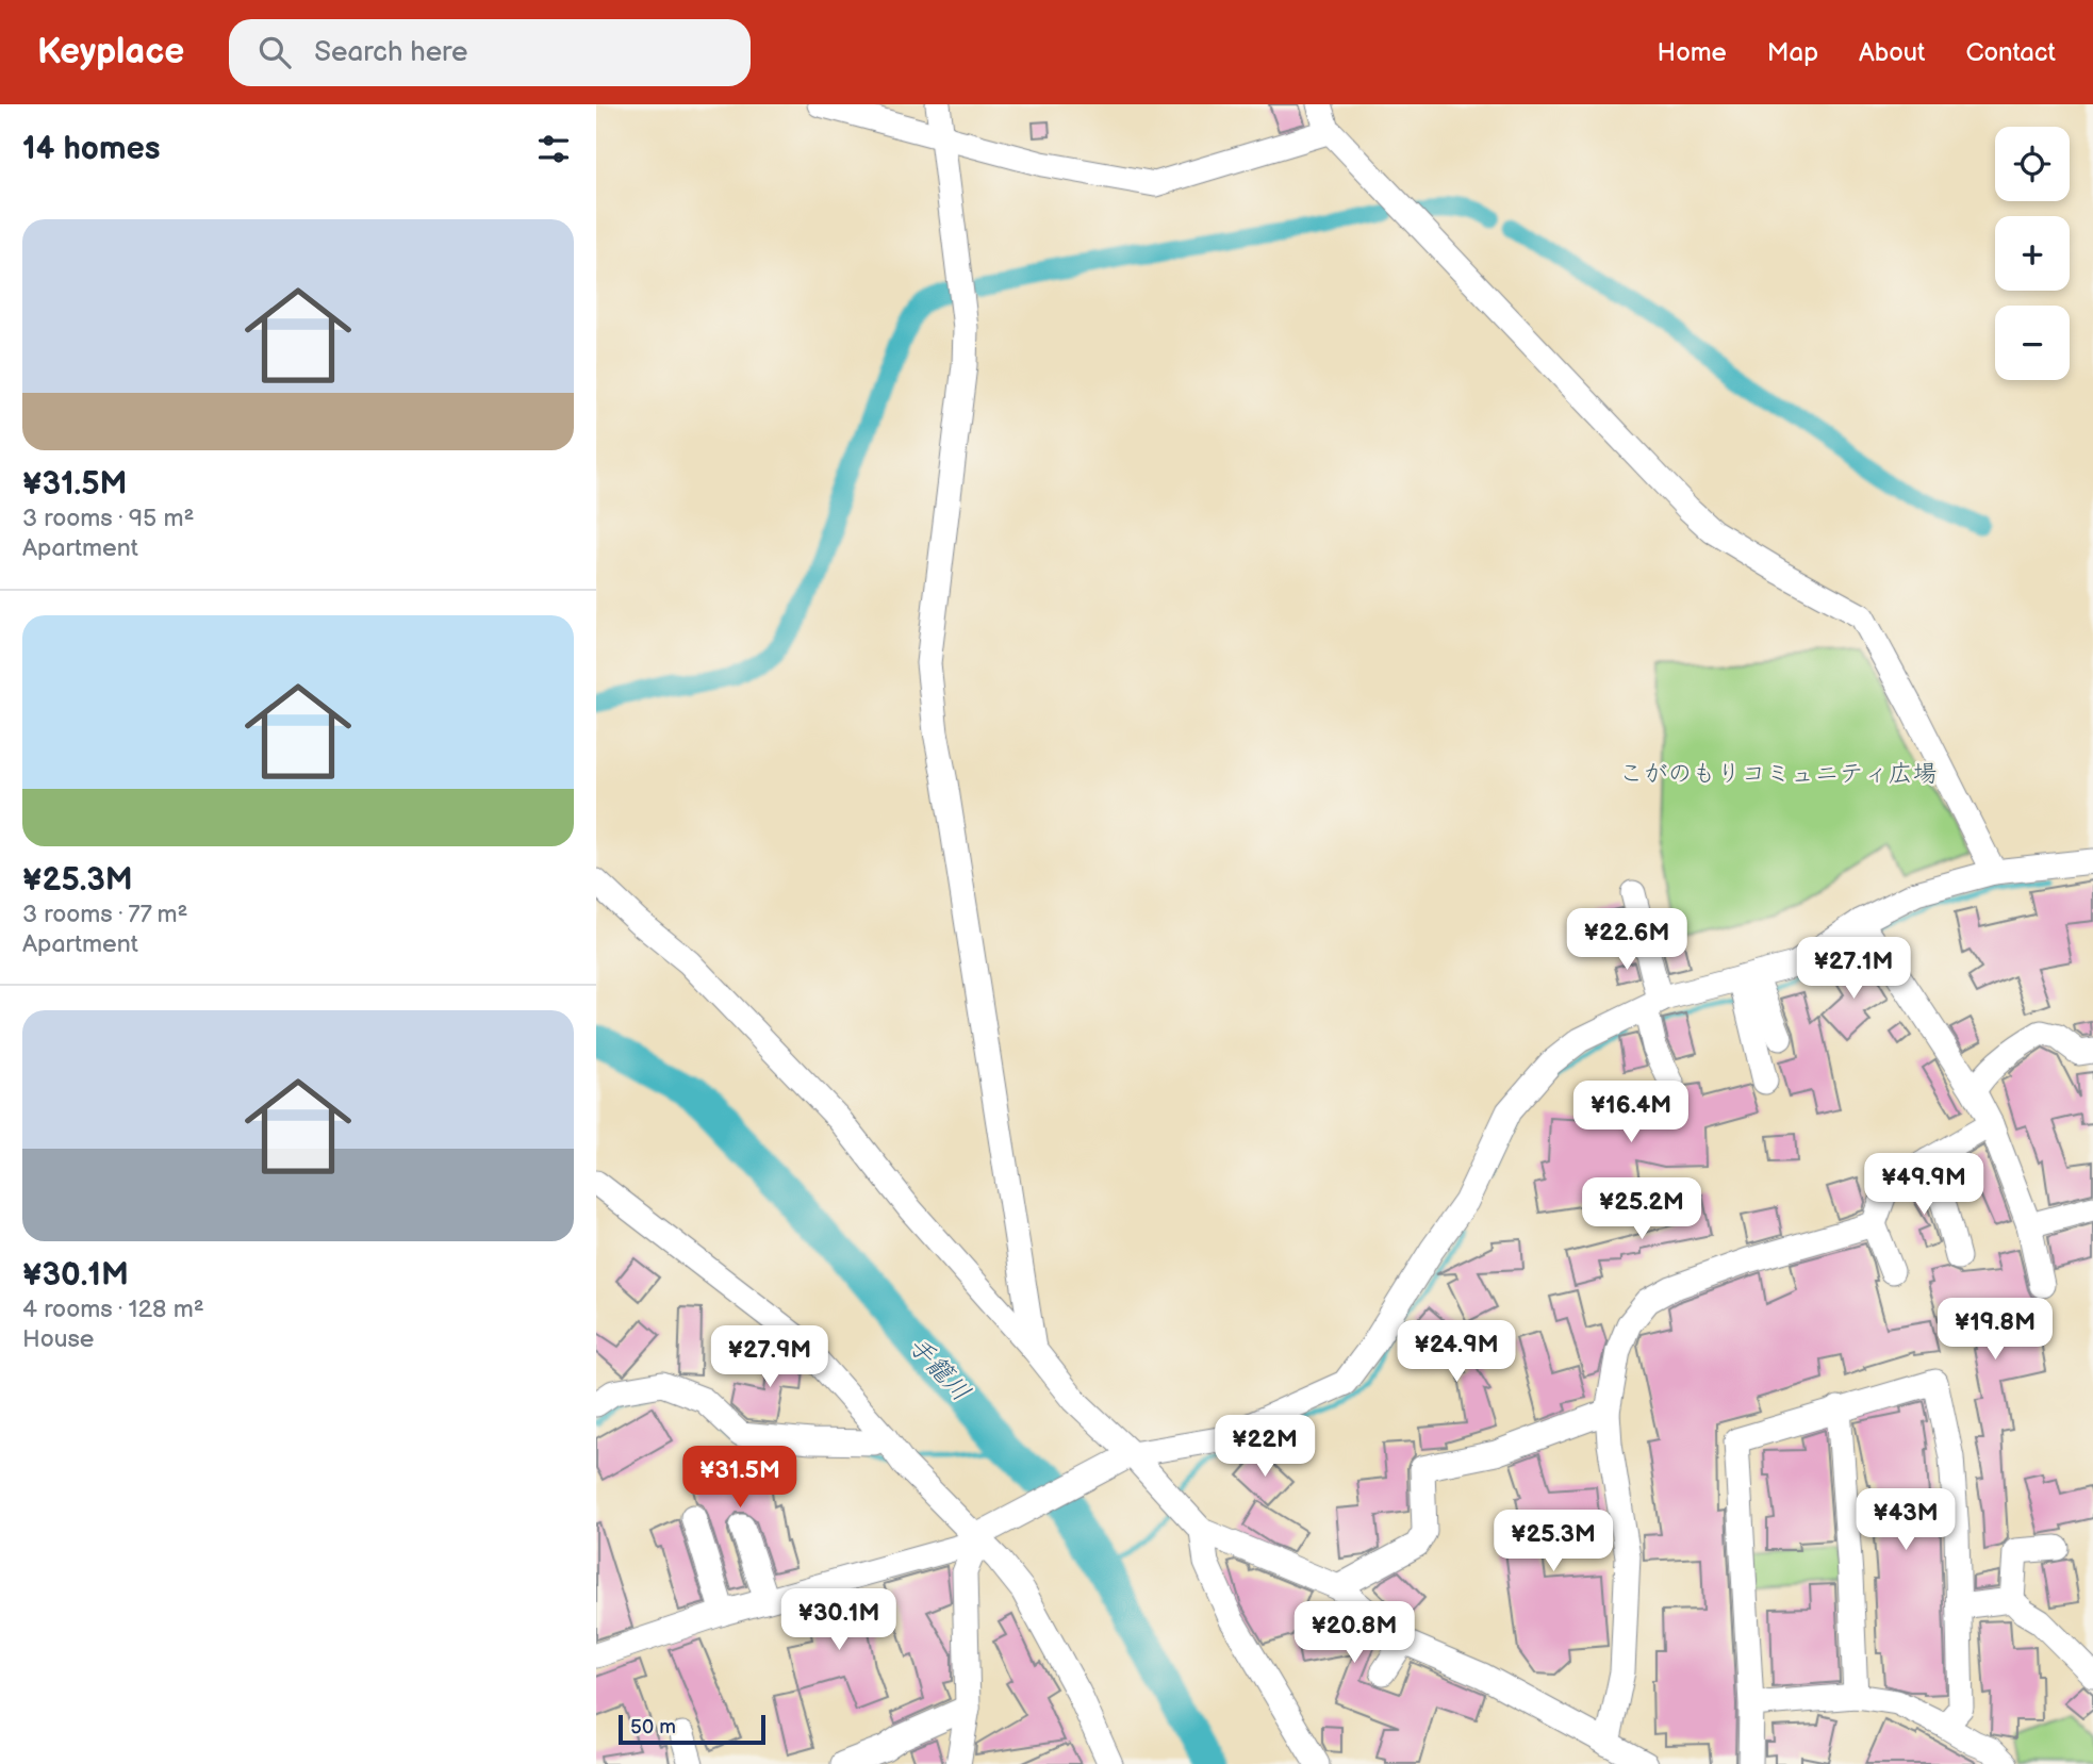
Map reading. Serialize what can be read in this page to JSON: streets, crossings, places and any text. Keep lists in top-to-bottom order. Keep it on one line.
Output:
{"water":["手籠川"],"parks":["こがのもりコミュニティ広場"],"scale_bar":"50 m","page":{"header":"Keyplace","search":"Search here","nav":["Home","Map","About","Contact"],"heading":"14 homes","map_buttons":["+","−"],"list":[{"name":"¥31.5M","note":"3 rooms · 95 m² · Apartment"},{"name":"¥25.3M","note":"3 rooms · 77 m² · Apartment"},{"name":"¥30.1M","note":"4 rooms · 128 m² · House"}],"price":["¥22.6M","¥27.1M","¥16.4M","¥49.9M","¥25.2M","¥19.8M","¥24.9M","¥27.9M","¥22M","¥31.5M","¥43M","¥25.3M","¥30.1M","¥20.8M"],"scale":"50 m"}}
